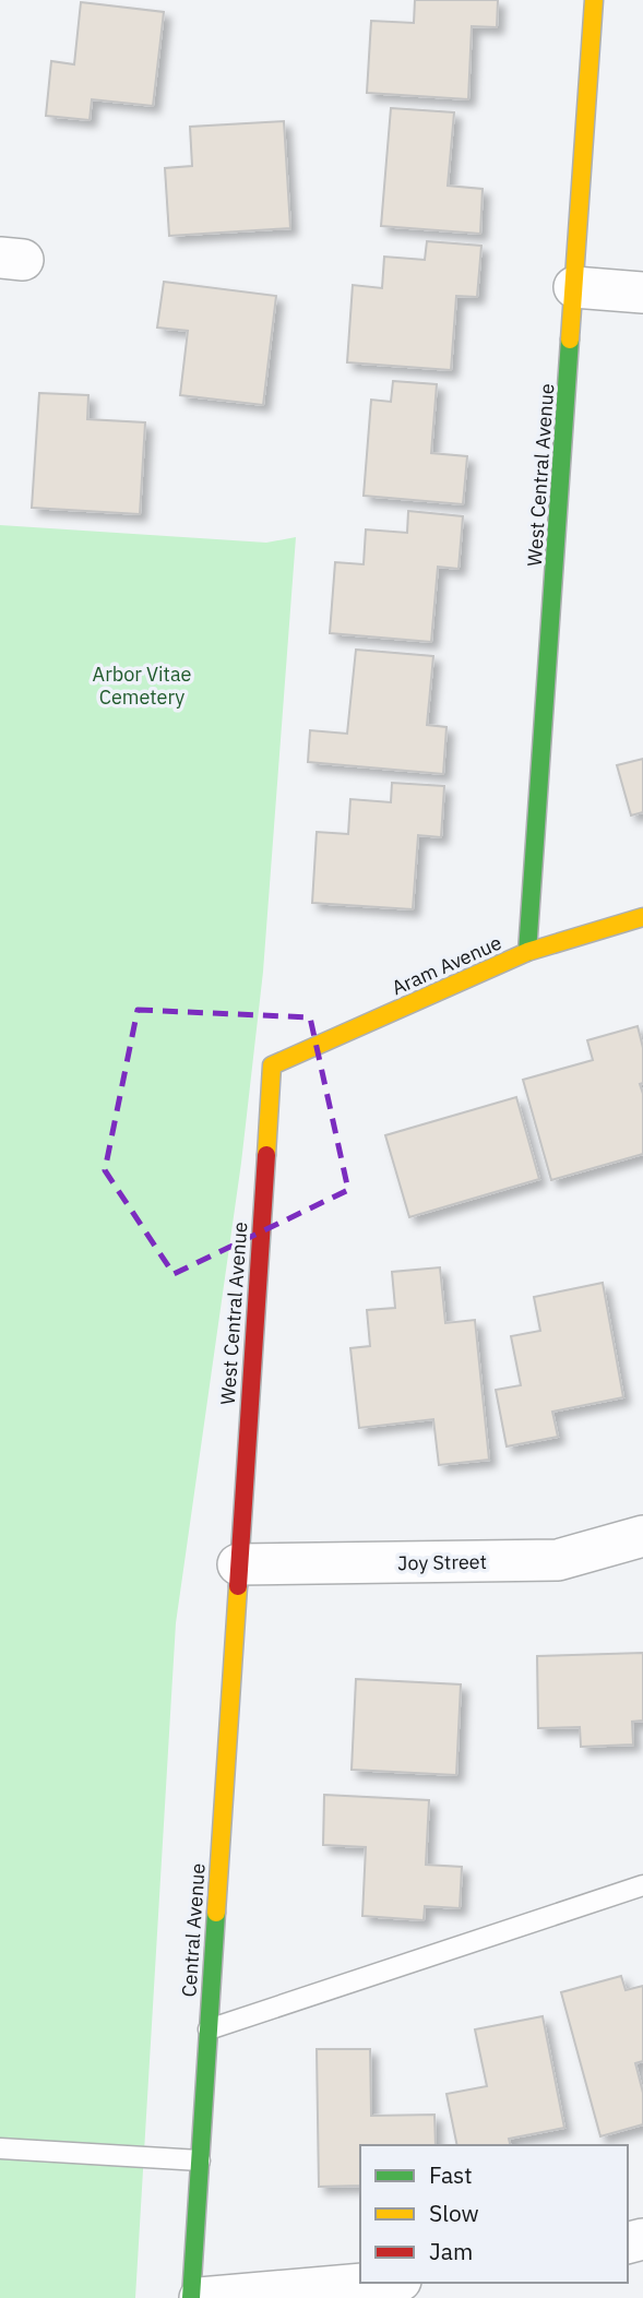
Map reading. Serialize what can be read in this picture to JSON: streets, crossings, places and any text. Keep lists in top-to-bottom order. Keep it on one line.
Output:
{"streets":{"street":["West Central Avenue","Aram Avenue","Joy Street","Central Avenue"]},"crossings":[["West Central Avenue","Aram Avenue"],["West Central Avenue","Joy Street"],["West Central Avenue","Central Avenue"],["Joy Street","Central Avenue"]],"parks":["Arbor Vitae Cemetery"],"legend":["Fast","Slow","Jam"]}
